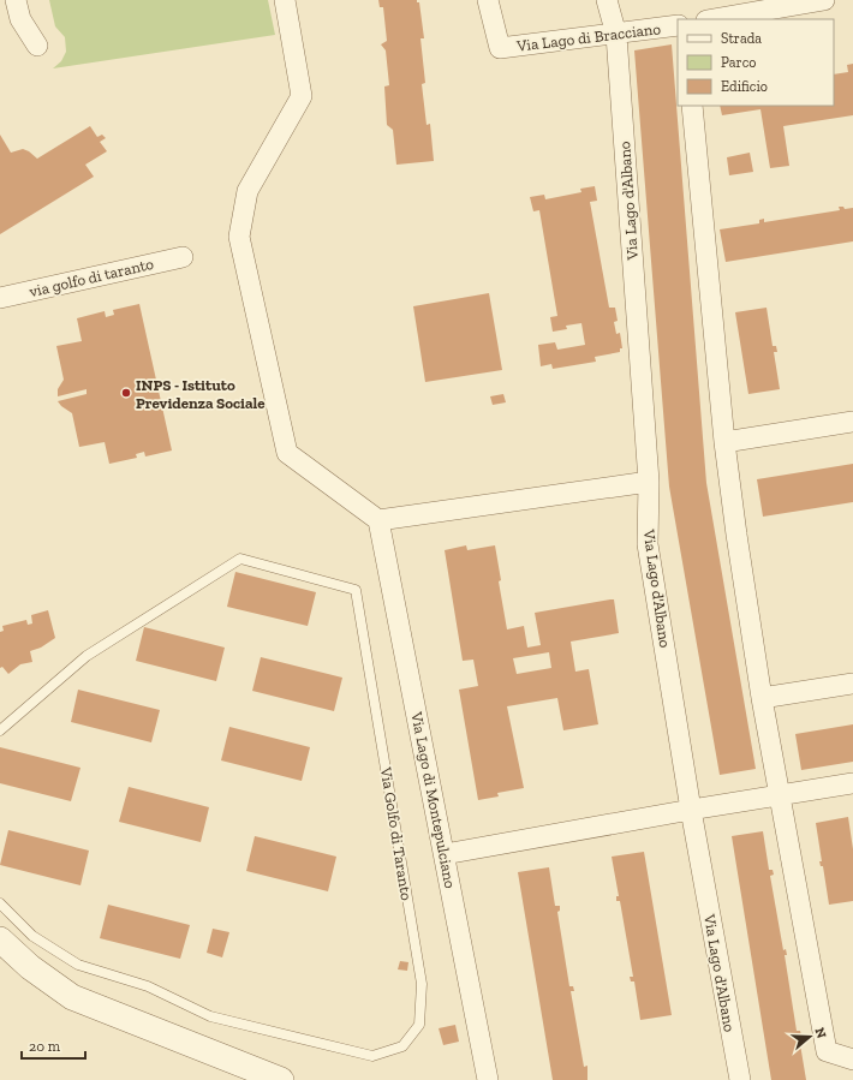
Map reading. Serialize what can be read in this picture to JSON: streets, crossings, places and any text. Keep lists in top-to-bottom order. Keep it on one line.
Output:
{"streets":{"street":["Via Lago di Bracciano","Via Lago d'Albano","via golfo di taranto","Via Lago di Montepulciano"],"lane":["Via Golfo di Taranto"]},"crossings":[["Via Lago di Bracciano","Via Lago d'Albano"]],"places":["INPS - Istituto Previdenza Sociale"],"legend":["Strada","Parco","Edificio"],"scale_bar":"20 m","north":"right"}
